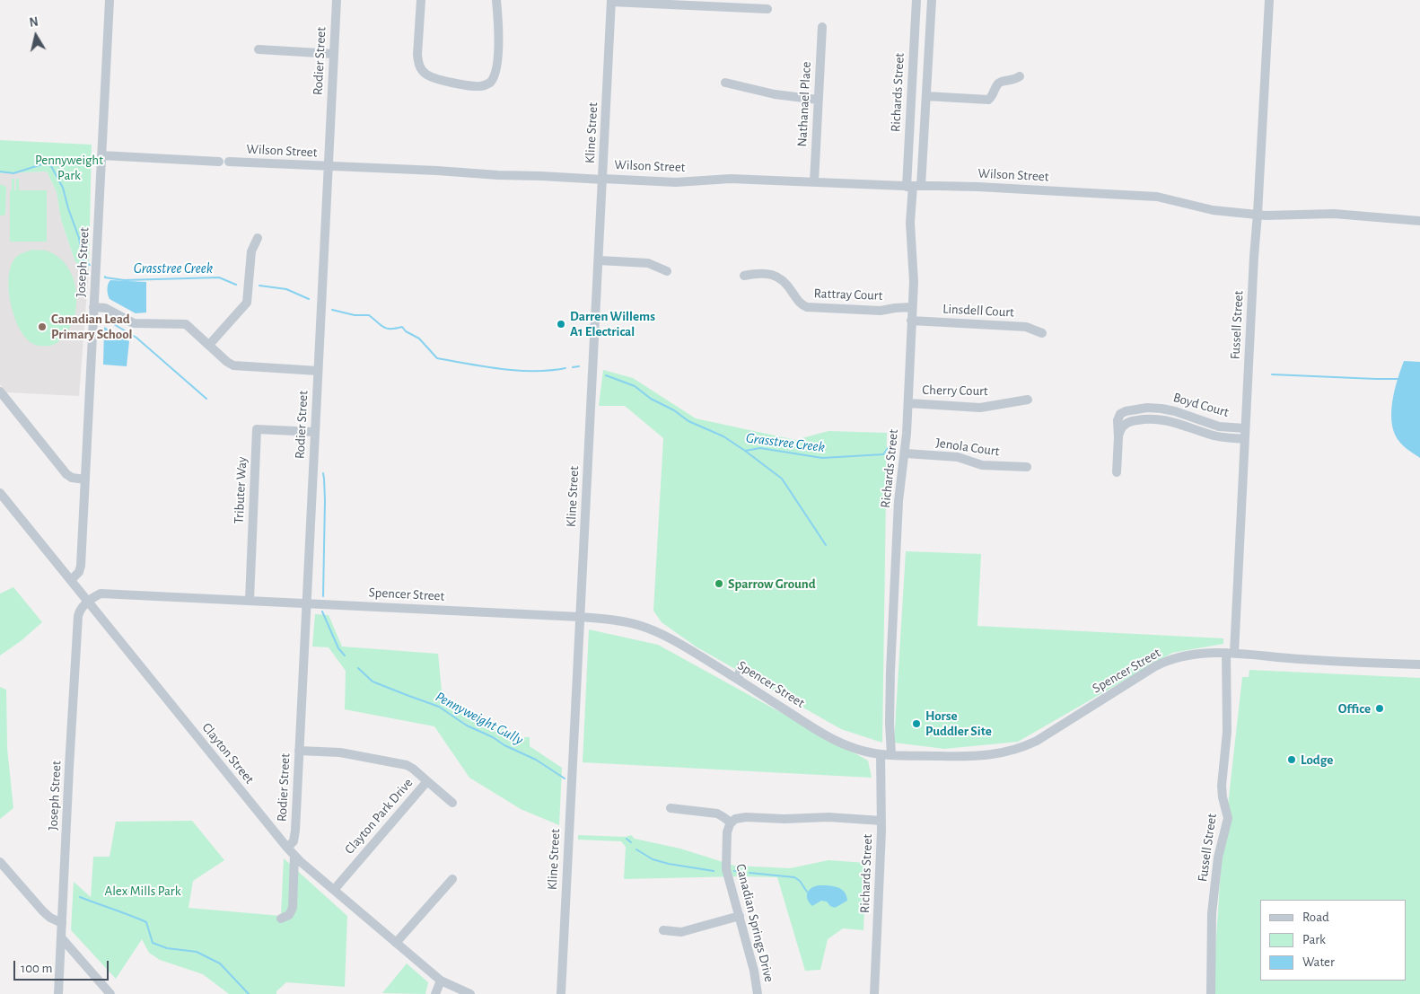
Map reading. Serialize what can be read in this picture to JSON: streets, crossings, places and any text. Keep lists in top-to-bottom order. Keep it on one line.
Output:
{"streets":{"street":["Rodier Street","Richards Street","Nathanael Place","Kline Street","Wilson Street","Joseph Street","Rattray Court","Linsdell Court","Fussell Street","Cherry Court","Boyd Court","Jenola Court","Tributer Way","Spencer Street","Clayton Street","Clayton Park Drive","Canadian Springs Drive"]},"crossings":[["Rodier Street","Wilson Street"],["Rodier Street","Tributer Way"],["Rodier Street","Spencer Street"],["Rodier Street","Clayton Street"],["Rodier Street","Clayton Park Drive"],["Richards Street","Wilson Street"],["Richards Street","Rattray Court"],["Richards Street","Linsdell Court"],["Richards Street","Cherry Court"],["Richards Street","Jenola Court"],["Richards Street","Spencer Street"],["Nathanael Place","Wilson Street"],["Kline Street","Wilson Street"],["Kline Street","Spencer Street"],["Wilson Street","Fussell Street"],["Joseph Street","Spencer Street"],["Joseph Street","Clayton Street"],["Fussell Street","Boyd Court"],["Fussell Street","Spencer Street"],["Tributer Way","Spencer Street"],["Spencer Street","Clayton Street"],["Clayton Street","Clayton Park Drive"]],"water":["Grasstree Creek","Pennyweight Gully"],"parks":["Pennyweight Park","Alex Mills Park"],"places":["Darren Willems A1 Electrical","Canadian Lead Primary School","Sparrow Ground","Office","Horse Puddler Site","Lodge"],"legend":["Road","Park","Water"],"scale_bar":"100 m","north":"top"}
